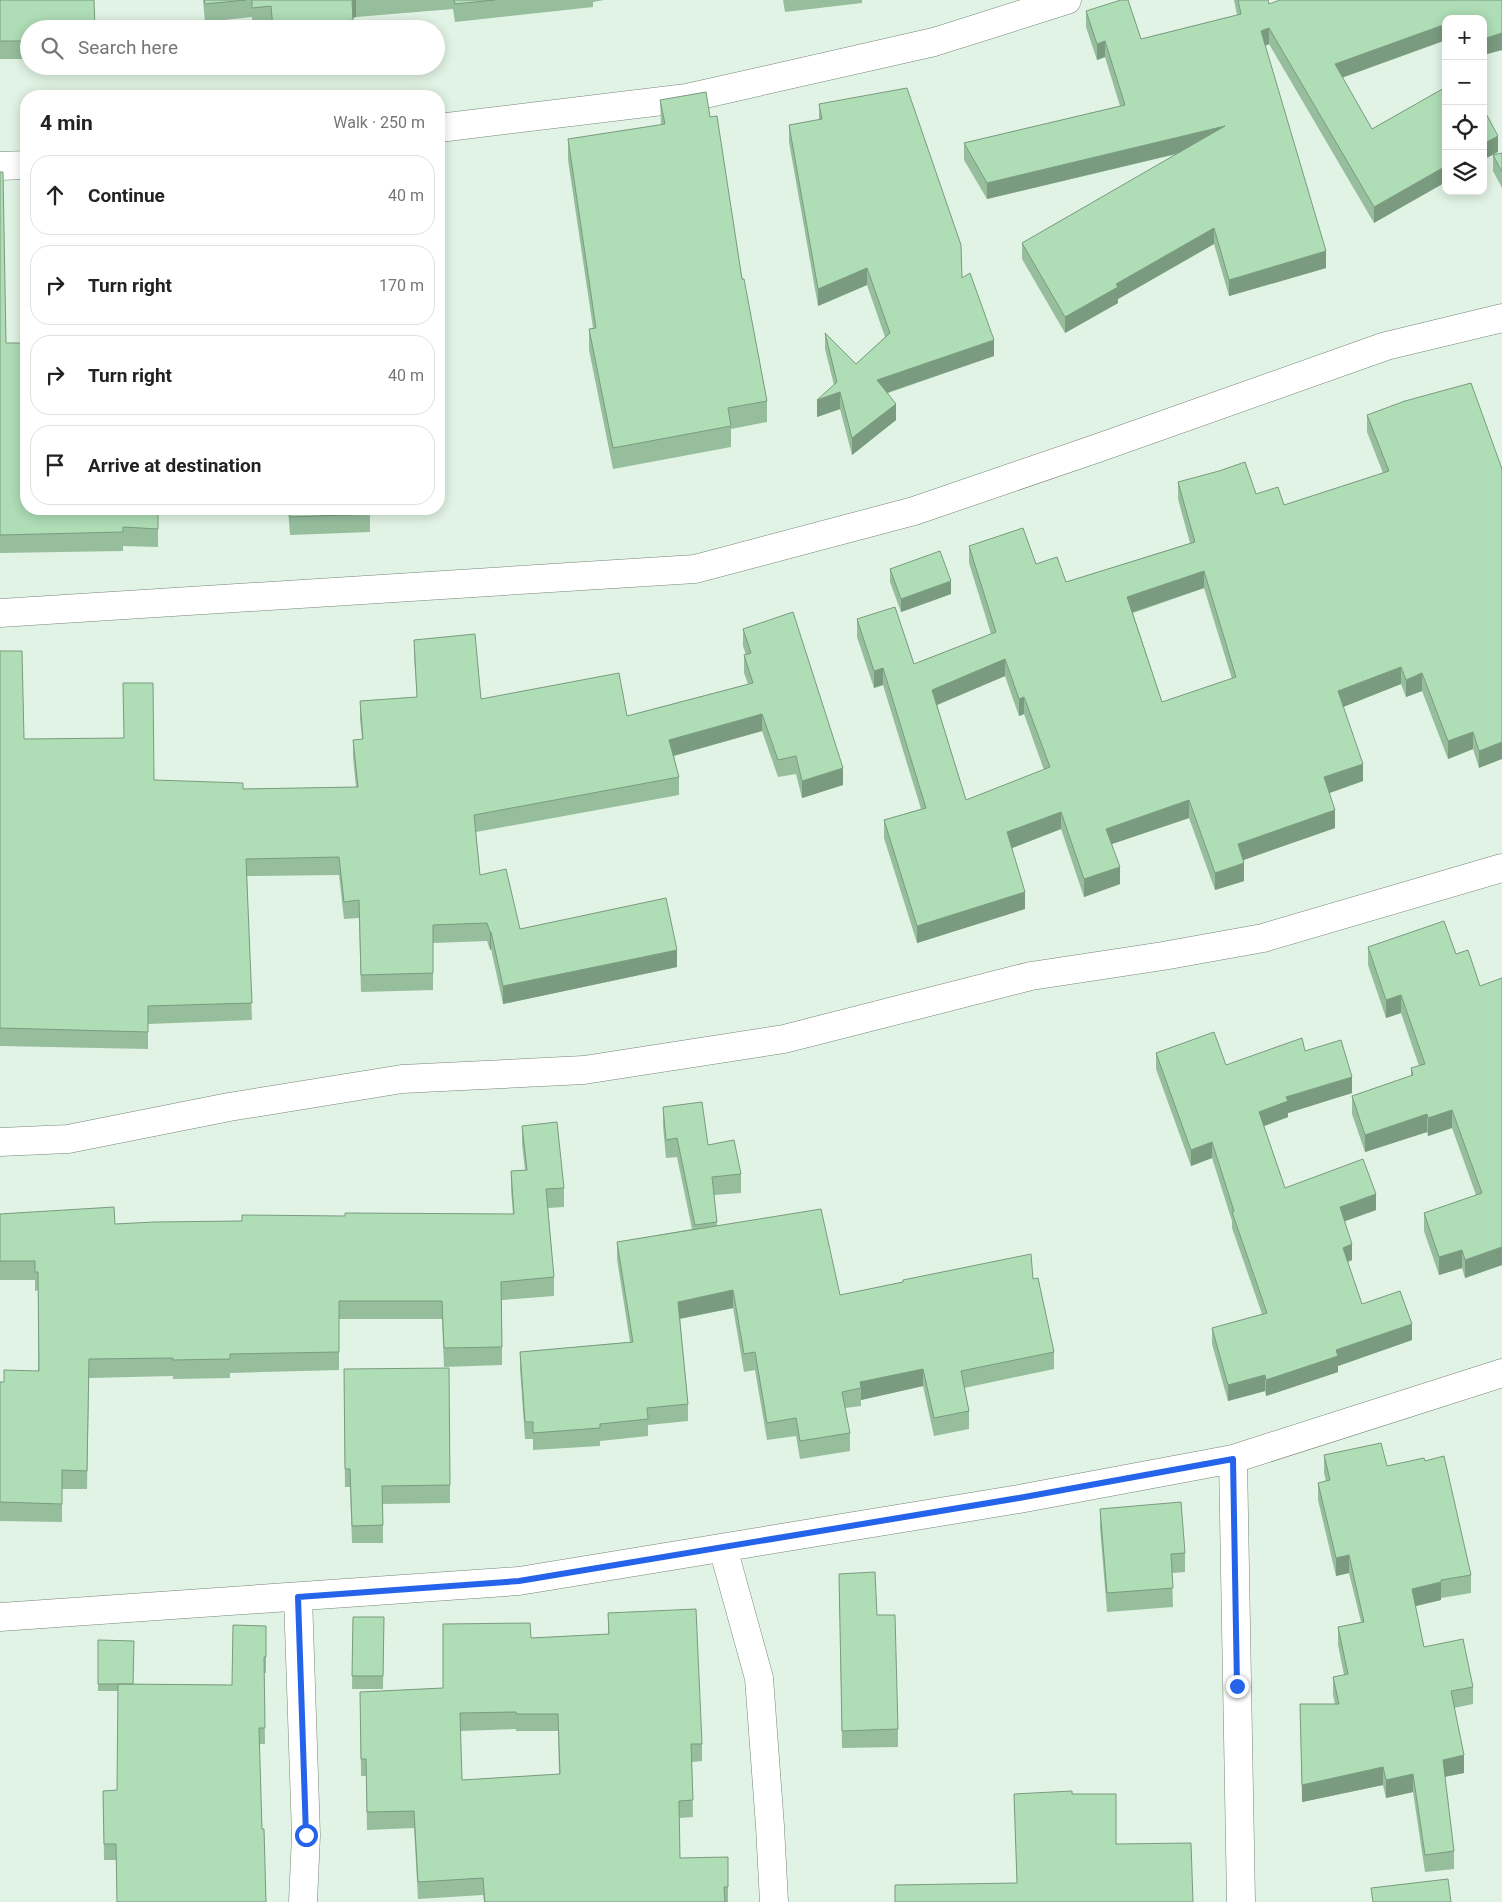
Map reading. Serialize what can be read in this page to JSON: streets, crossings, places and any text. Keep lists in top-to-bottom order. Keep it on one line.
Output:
{"page":{"map_buttons":["+","−"],"search":"Search here","heading":["4 min","Walk · 250 m"],"list":[["Continue","40 m"],["Turn right","170 m"],["Turn right","40 m"],"Arrive at destination"]}}
